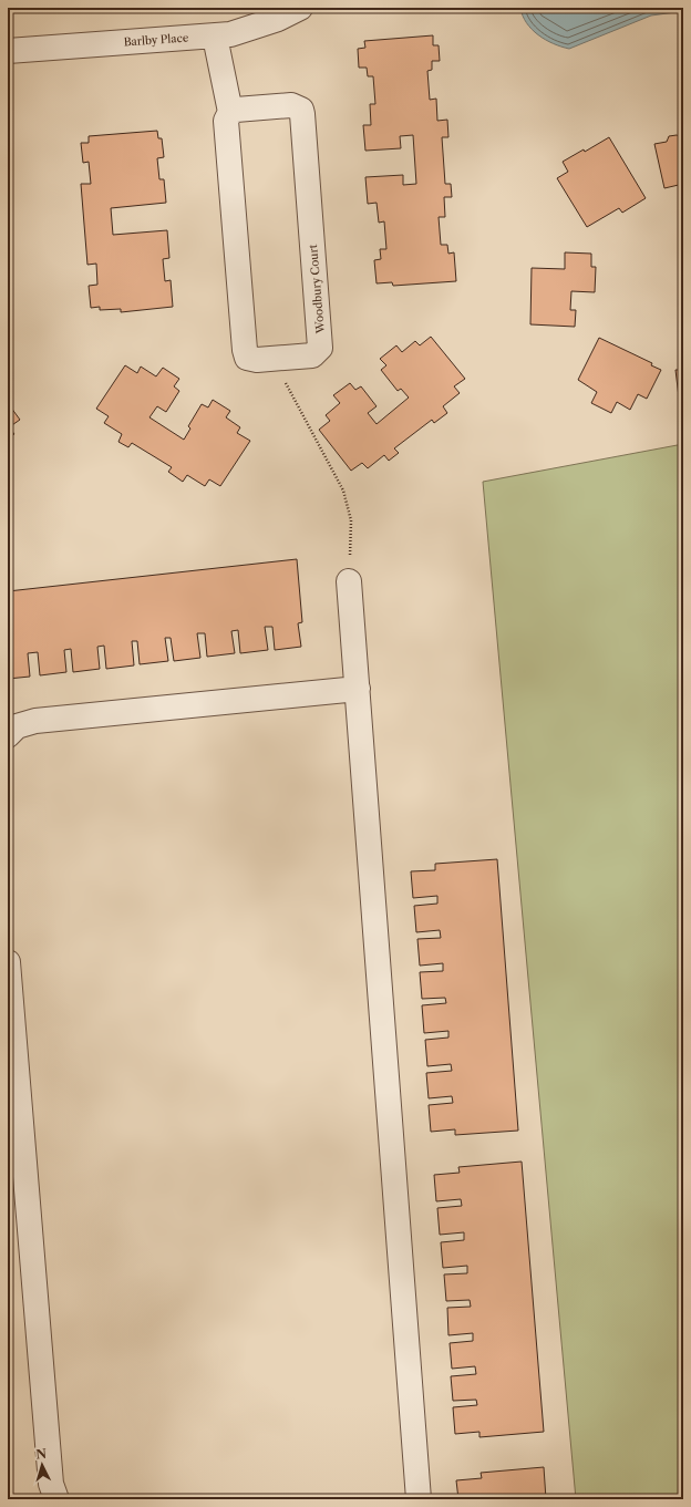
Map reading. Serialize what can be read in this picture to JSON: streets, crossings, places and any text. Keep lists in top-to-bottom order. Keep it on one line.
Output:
{"streets":{"street":["Barlby Place","Woodbury Court"]},"crossings":[["Barlby Place","Woodbury Court"]],"north":"top"}
